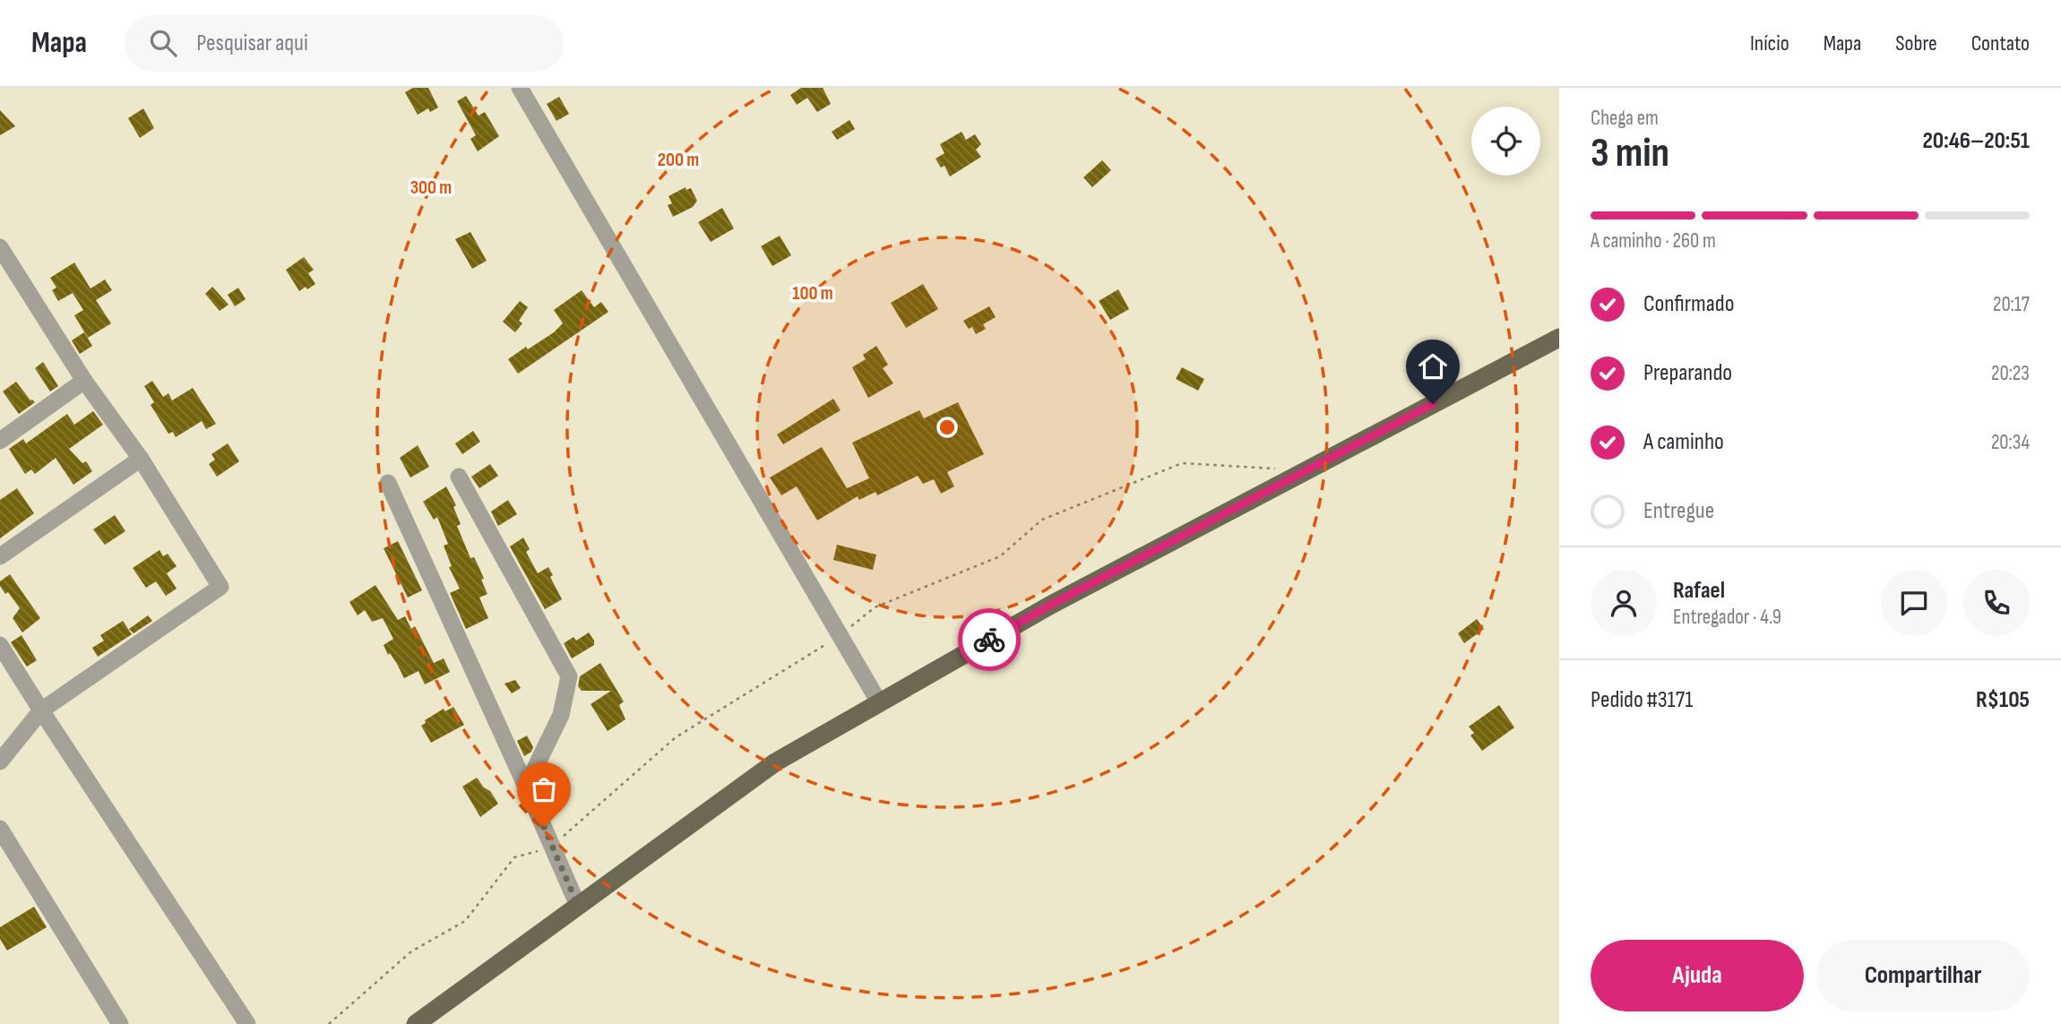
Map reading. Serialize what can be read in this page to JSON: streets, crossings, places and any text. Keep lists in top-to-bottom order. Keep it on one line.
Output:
{"page":{"header":"Mapa","search":"Pesquisar aqui","nav":["Início","Mapa","Sobre","Contato"],"heading":["3 min","Chega em","20:46–20:51"],"panel":["Rafael","Entregador · 4.9","Pedido #3171","R$105"],"bar":"A caminho · 260 m","list":[["Confirmado","20:17"],["Preparando","20:23"],["A caminho","20:34"],"Entregue"],"buttons":["Ajuda","Compartilhar"]},"rings":["200 m","300 m","100 m"]}
